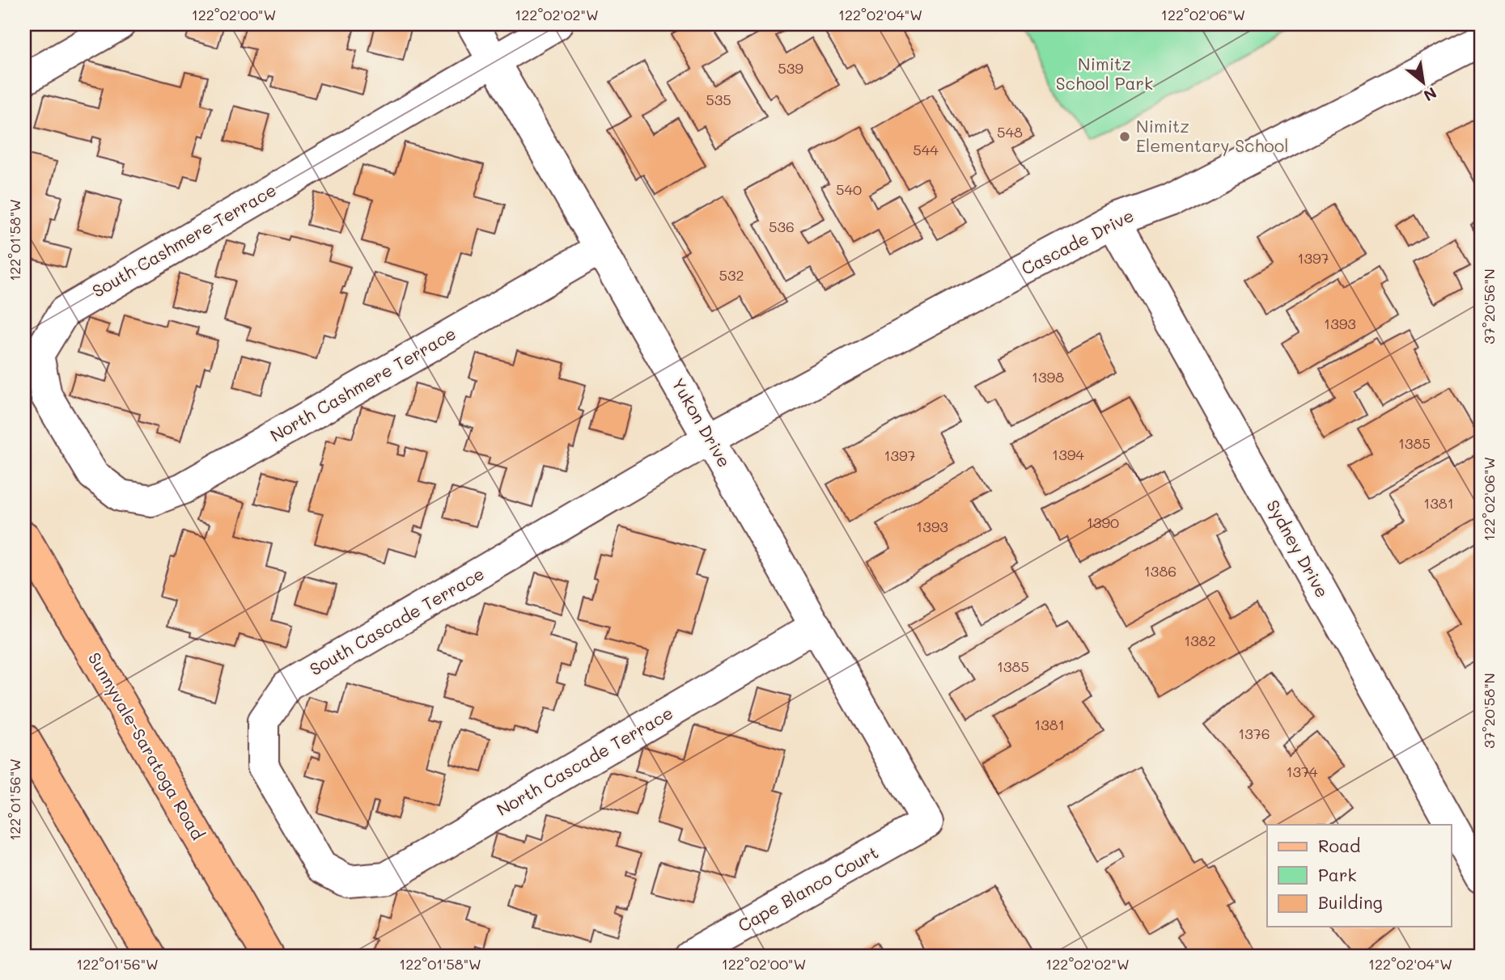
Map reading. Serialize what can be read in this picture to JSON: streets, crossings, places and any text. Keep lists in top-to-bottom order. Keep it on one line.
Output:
{"streets":{"main road":["Sunnyvale-Saratoga Road"],"street":["South Cashmere Terrace","Cascade Drive","North Cashmere Terrace","Yukon Drive","Sydney Drive","South Cascade Terrace","North Cascade Terrace","Cape Blanco Court"]},"crossings":[["South Cashmere Terrace","North Cashmere Terrace"],["South Cashmere Terrace","Yukon Drive"],["Cascade Drive","Yukon Drive"],["Cascade Drive","Sydney Drive"],["Cascade Drive","South Cascade Terrace"],["North Cashmere Terrace","Yukon Drive"],["Yukon Drive","South Cascade Terrace"],["Yukon Drive","North Cascade Terrace"],["Yukon Drive","Cape Blanco Court"],["South Cascade Terrace","North Cascade Terrace"]],"parks":["Nimitz School Park"],"places":["Nimitz Elementary School"],"house_numbers":["539","535","548","544","540","536","1397","532","1393","1398","1385","1394","1397","1381","1390","1393","1386","1382","1385","1381","1376","1374"],"legend":["Road","Park","Building"],"north":"bottom right","coordinates":["122°02'00\"W","122°02'02\"W","122°02'04\"W","122°02'06\"W","122°01'58\"W","37°20'56\"N","37°20'58\"N","122°01'56\"W"]}
